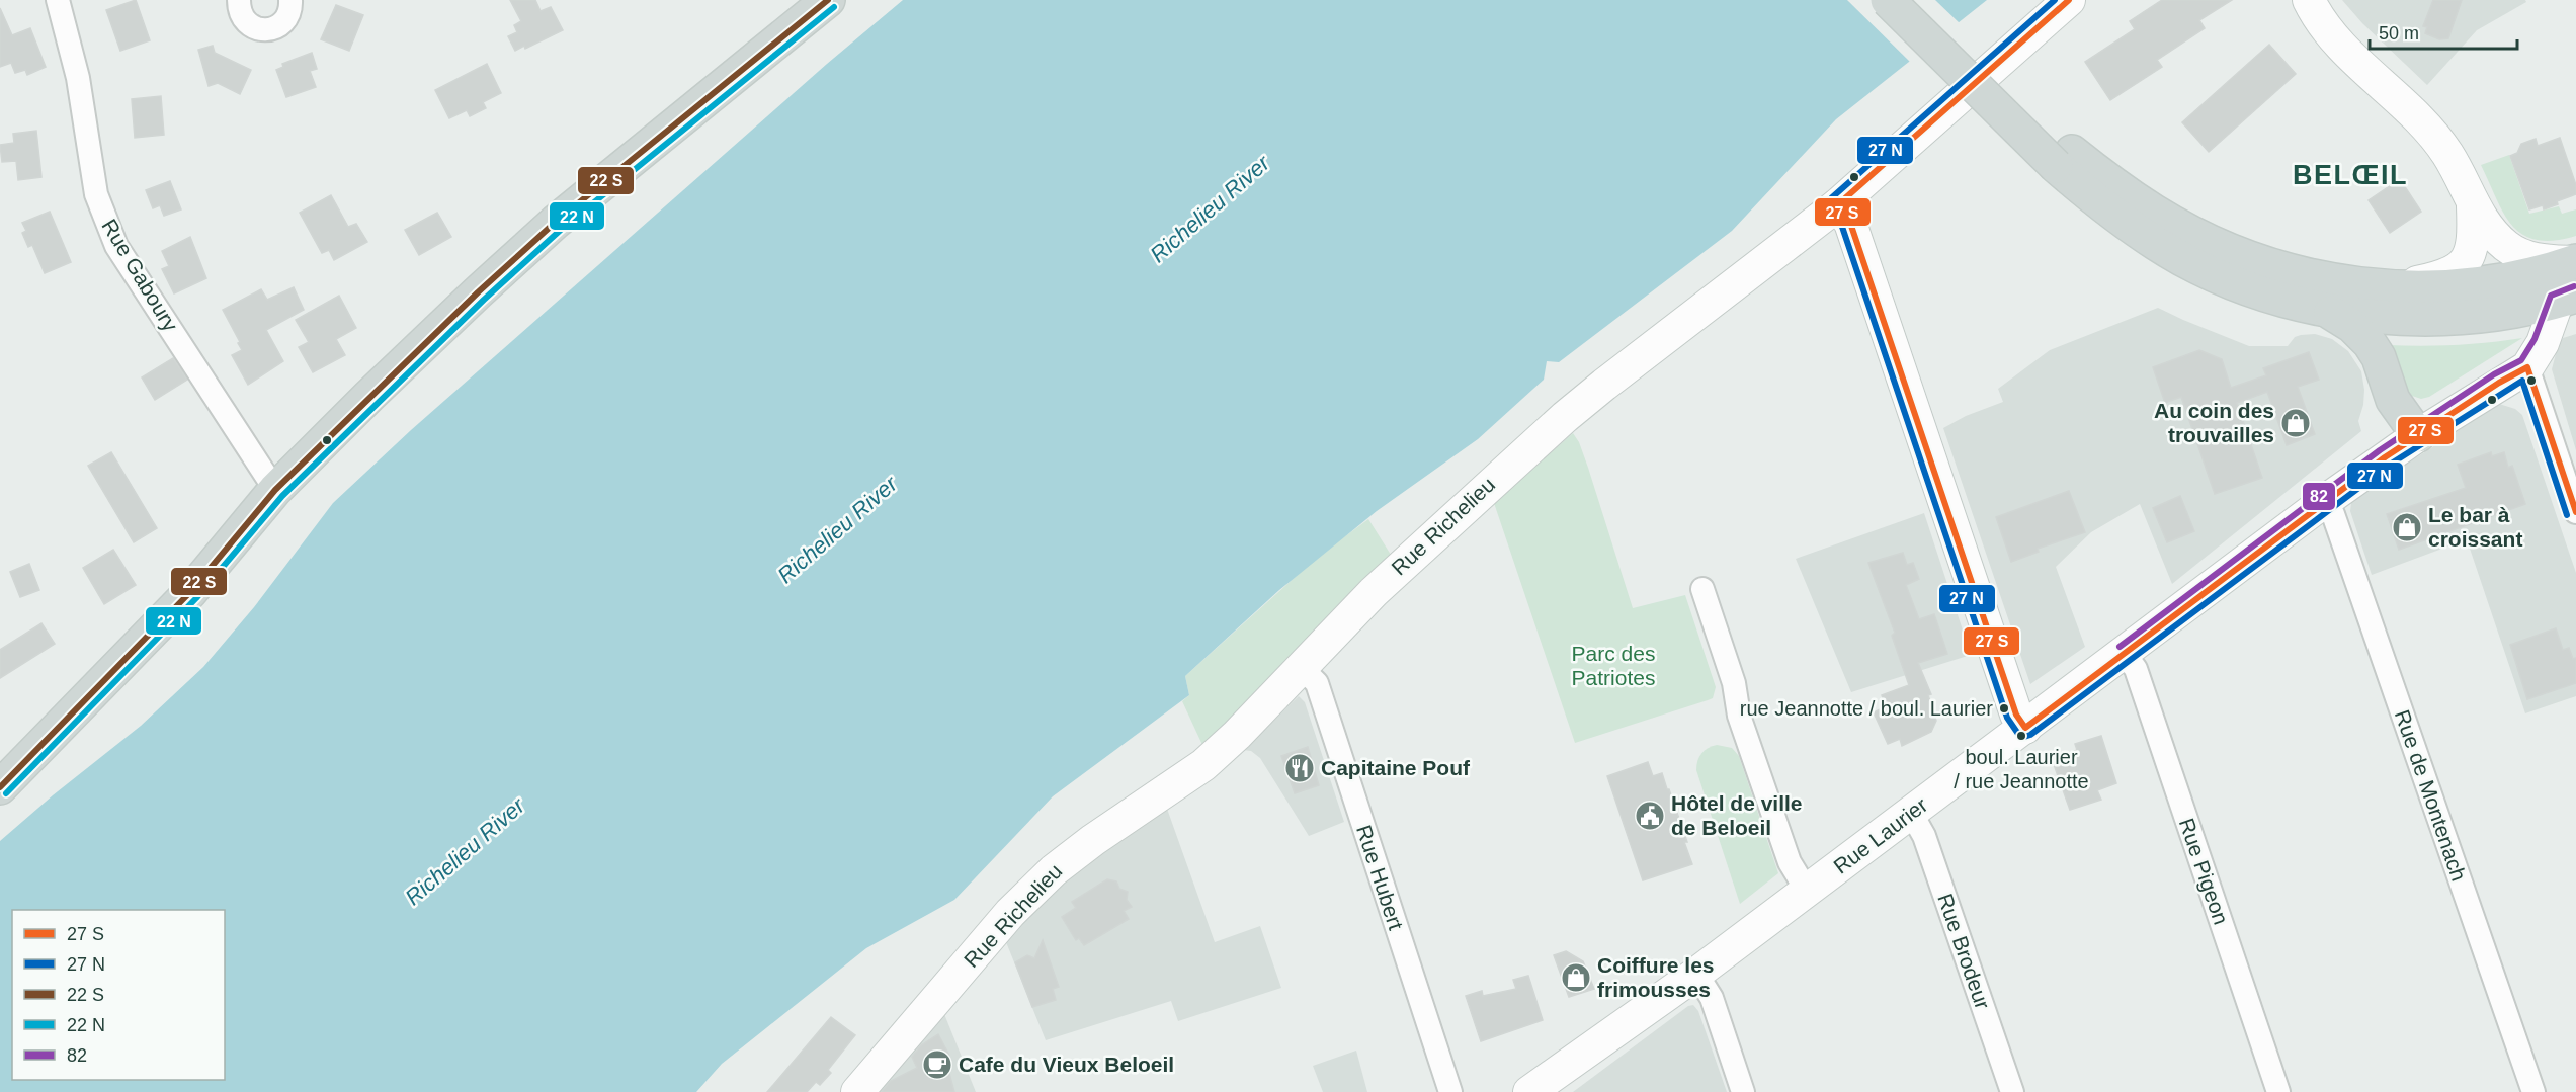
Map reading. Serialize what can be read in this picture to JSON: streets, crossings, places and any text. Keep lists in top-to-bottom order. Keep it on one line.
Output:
{"streets":{"street":["Rue Gaboury","Rue Richelieu","Rue de Montenach","Rue Laurier","Rue Pigeon","Rue Hubert","Rue Brodeur"]},"crossings":[["Rue Richelieu","Rue Hubert"],["Rue de Montenach","Rue Laurier"],["Rue Laurier","Rue Pigeon"],["Rue Laurier","Rue Brodeur"]],"districts":["BELŒIL"],"water":["Richelieu River"],"parks":["Parc des Patriotes"],"places":{"shop":["Au coin des trouvailles","Le bar à croissant","Coiffure les frimousses"],"other":["rue Jeannotte / boul. Laurier","boul. Laurier / rue Jeannotte"],"restaurant":["Capitaine Pouf"],"public building":["Hôtel de ville de Beloeil"],"cafe":["Cafe du Vieux Beloeil"]},"lines":["transit line 82"],"legend":["27 S","27 N","22 S","22 N","82"],"scale_bar":"50 m"}
